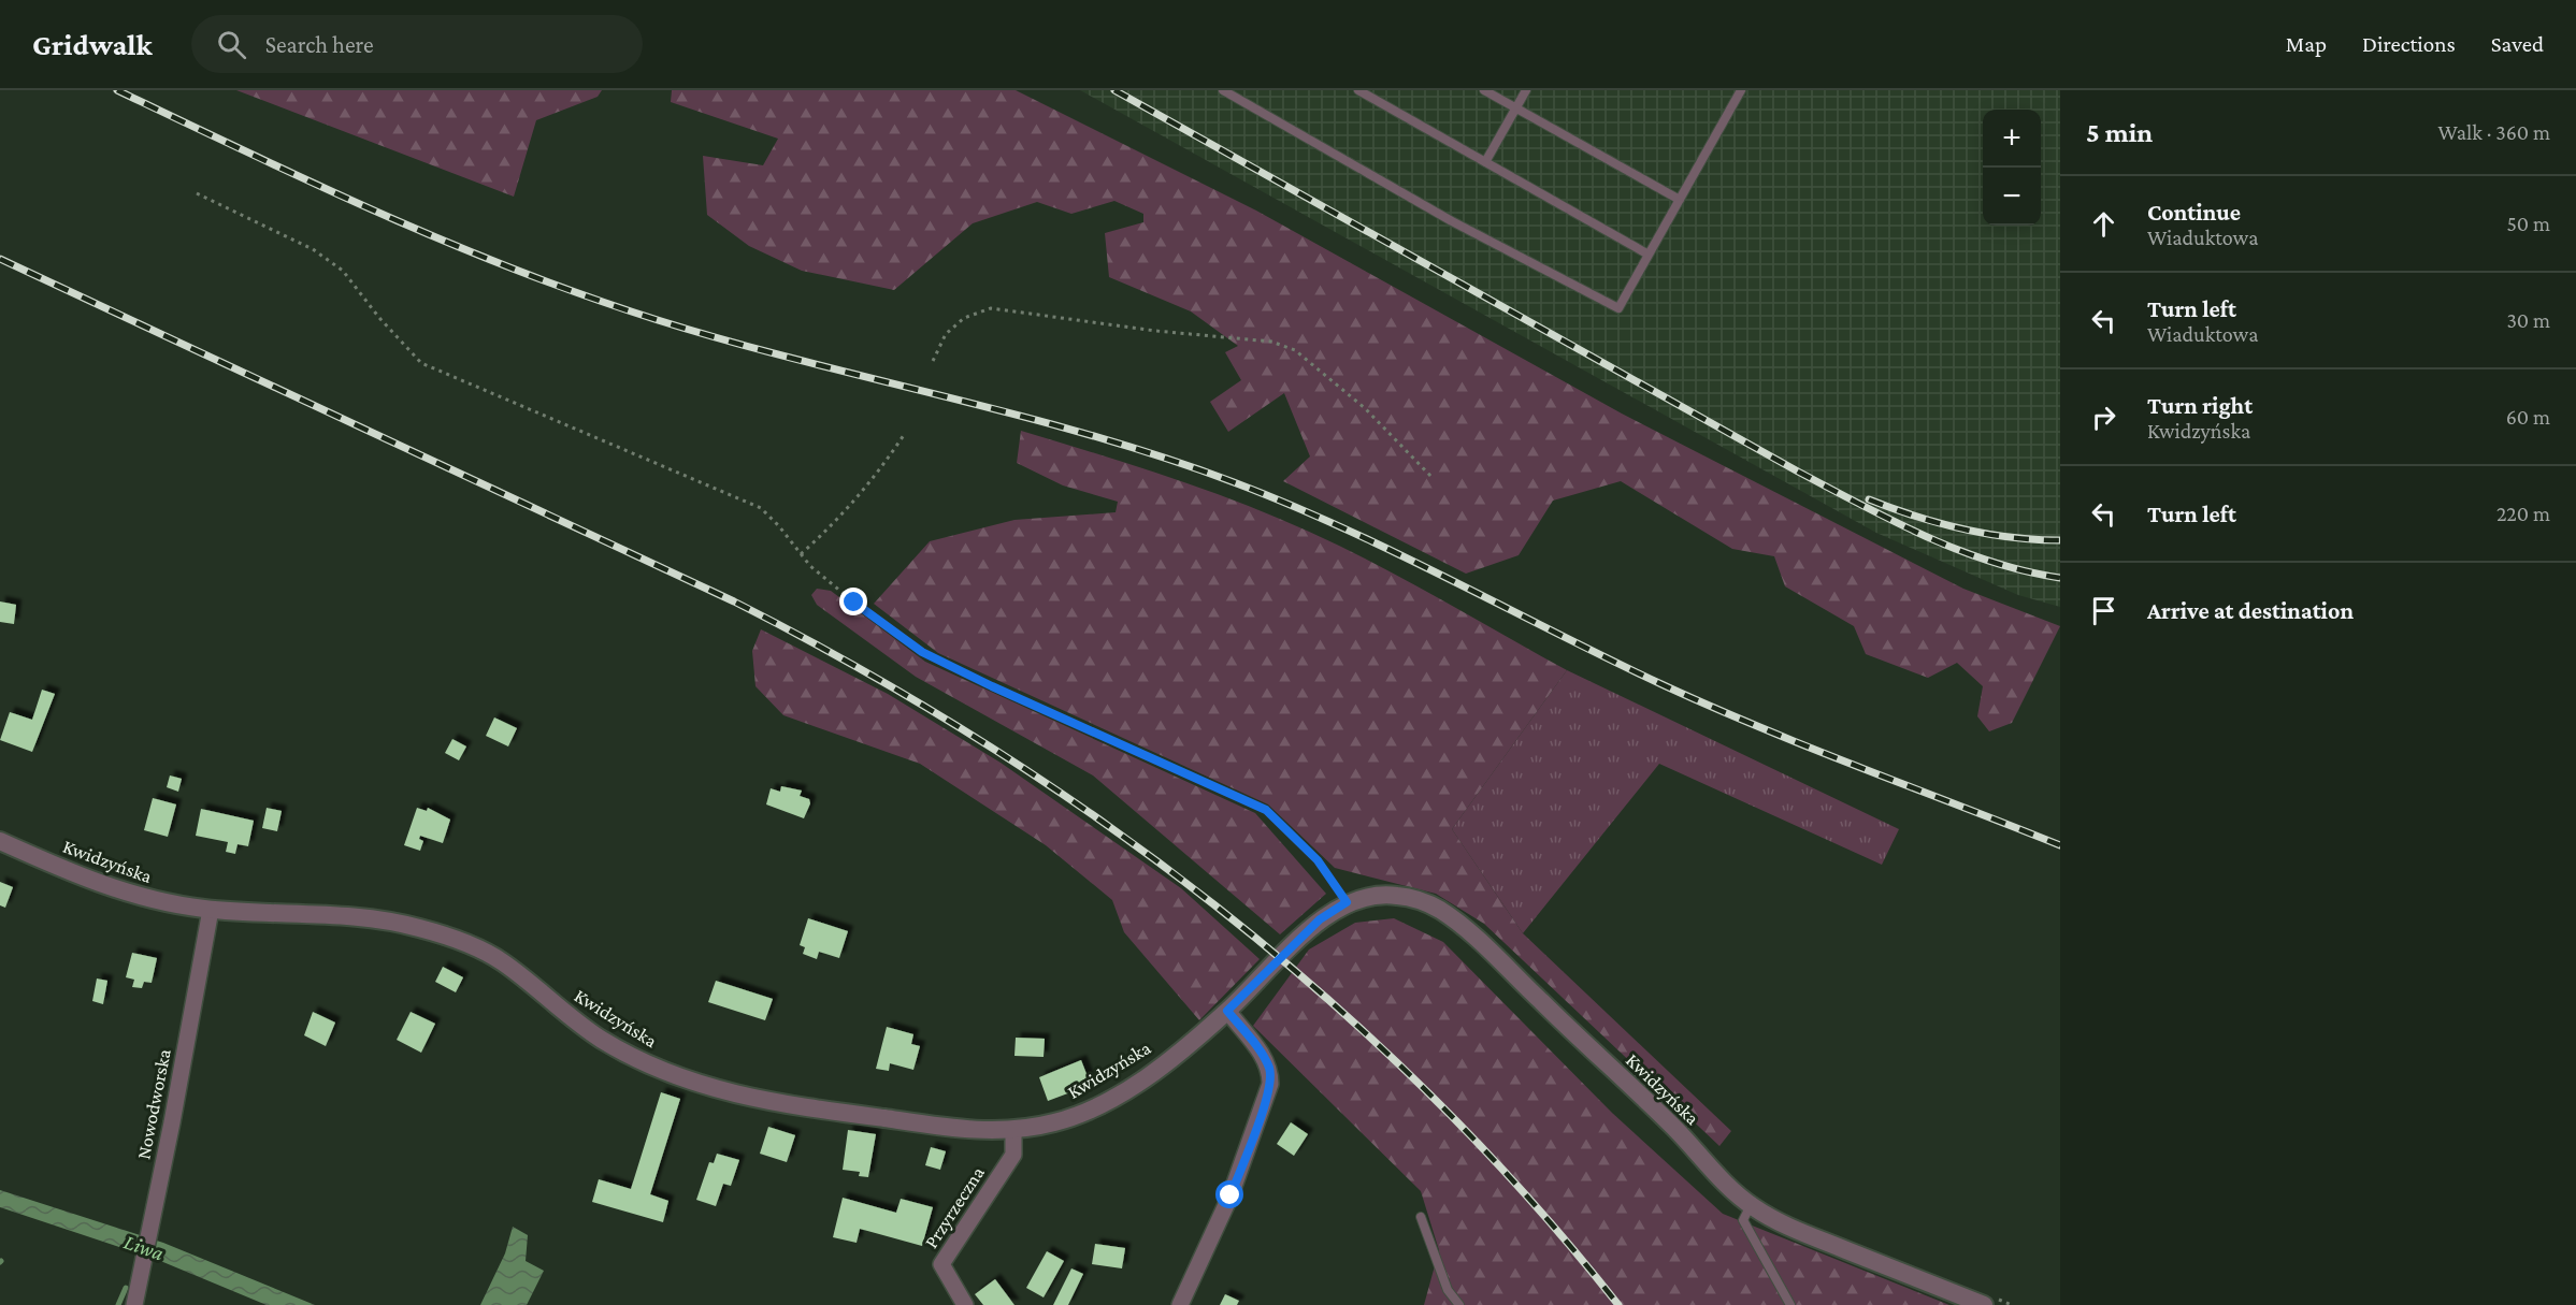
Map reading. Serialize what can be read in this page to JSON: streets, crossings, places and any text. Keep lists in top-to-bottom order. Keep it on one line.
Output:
{"streets":{"street":["Kwidzyńska","Nowodworska","Przyrzeczna"]},"crossings":[["Kwidzyńska","Nowodworska"],["Kwidzyńska","Przyrzeczna"]],"water":["Liwa"],"page":{"header":"Gridwalk","search":"Search here","nav":["Map","Directions","Saved"],"heading":["5 min","Walk · 360 m"],"map_buttons":["+","−"],"list":[["Continue","Wiaduktowa","50 m"],["Turn left","Wiaduktowa","30 m"],["Turn right","Kwidzyńska","60 m"],["Turn left","220 m"],"Arrive at destination"]}}
